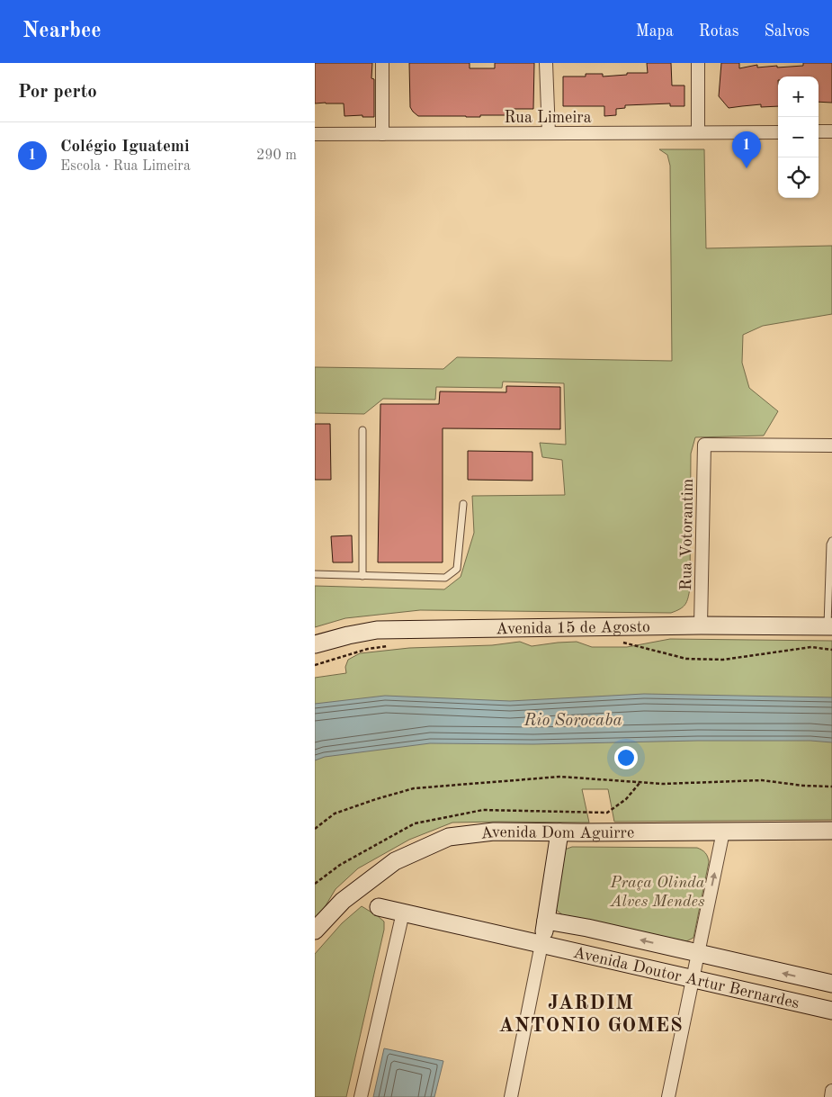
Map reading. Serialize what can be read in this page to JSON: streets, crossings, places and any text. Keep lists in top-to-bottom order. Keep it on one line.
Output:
{"streets":{"main road":["Avenida 15 de Agosto","Avenida Dom Aguirre","Avenida Doutor Artur Bernardes"],"street":["Rua Limeira","Rua Votorantim"]},"crossings":[["Rua Votorantim","Avenida 15 de Agosto"]],"districts":["JARDIM ANTONIO GOMES"],"water":["Rio Sorocaba"],"parks":["Praça Olinda Alves Mendes"],"page":{"header":"Nearbee","nav":["Mapa","Rotas","Salvos"],"heading":"Por perto","map_buttons":["+","−"],"list":[{"mark":"1","name":"Colégio Iguatemi","note":"Escola · Rua Limeira","value":"290 m"}],"pins":"1"}}
